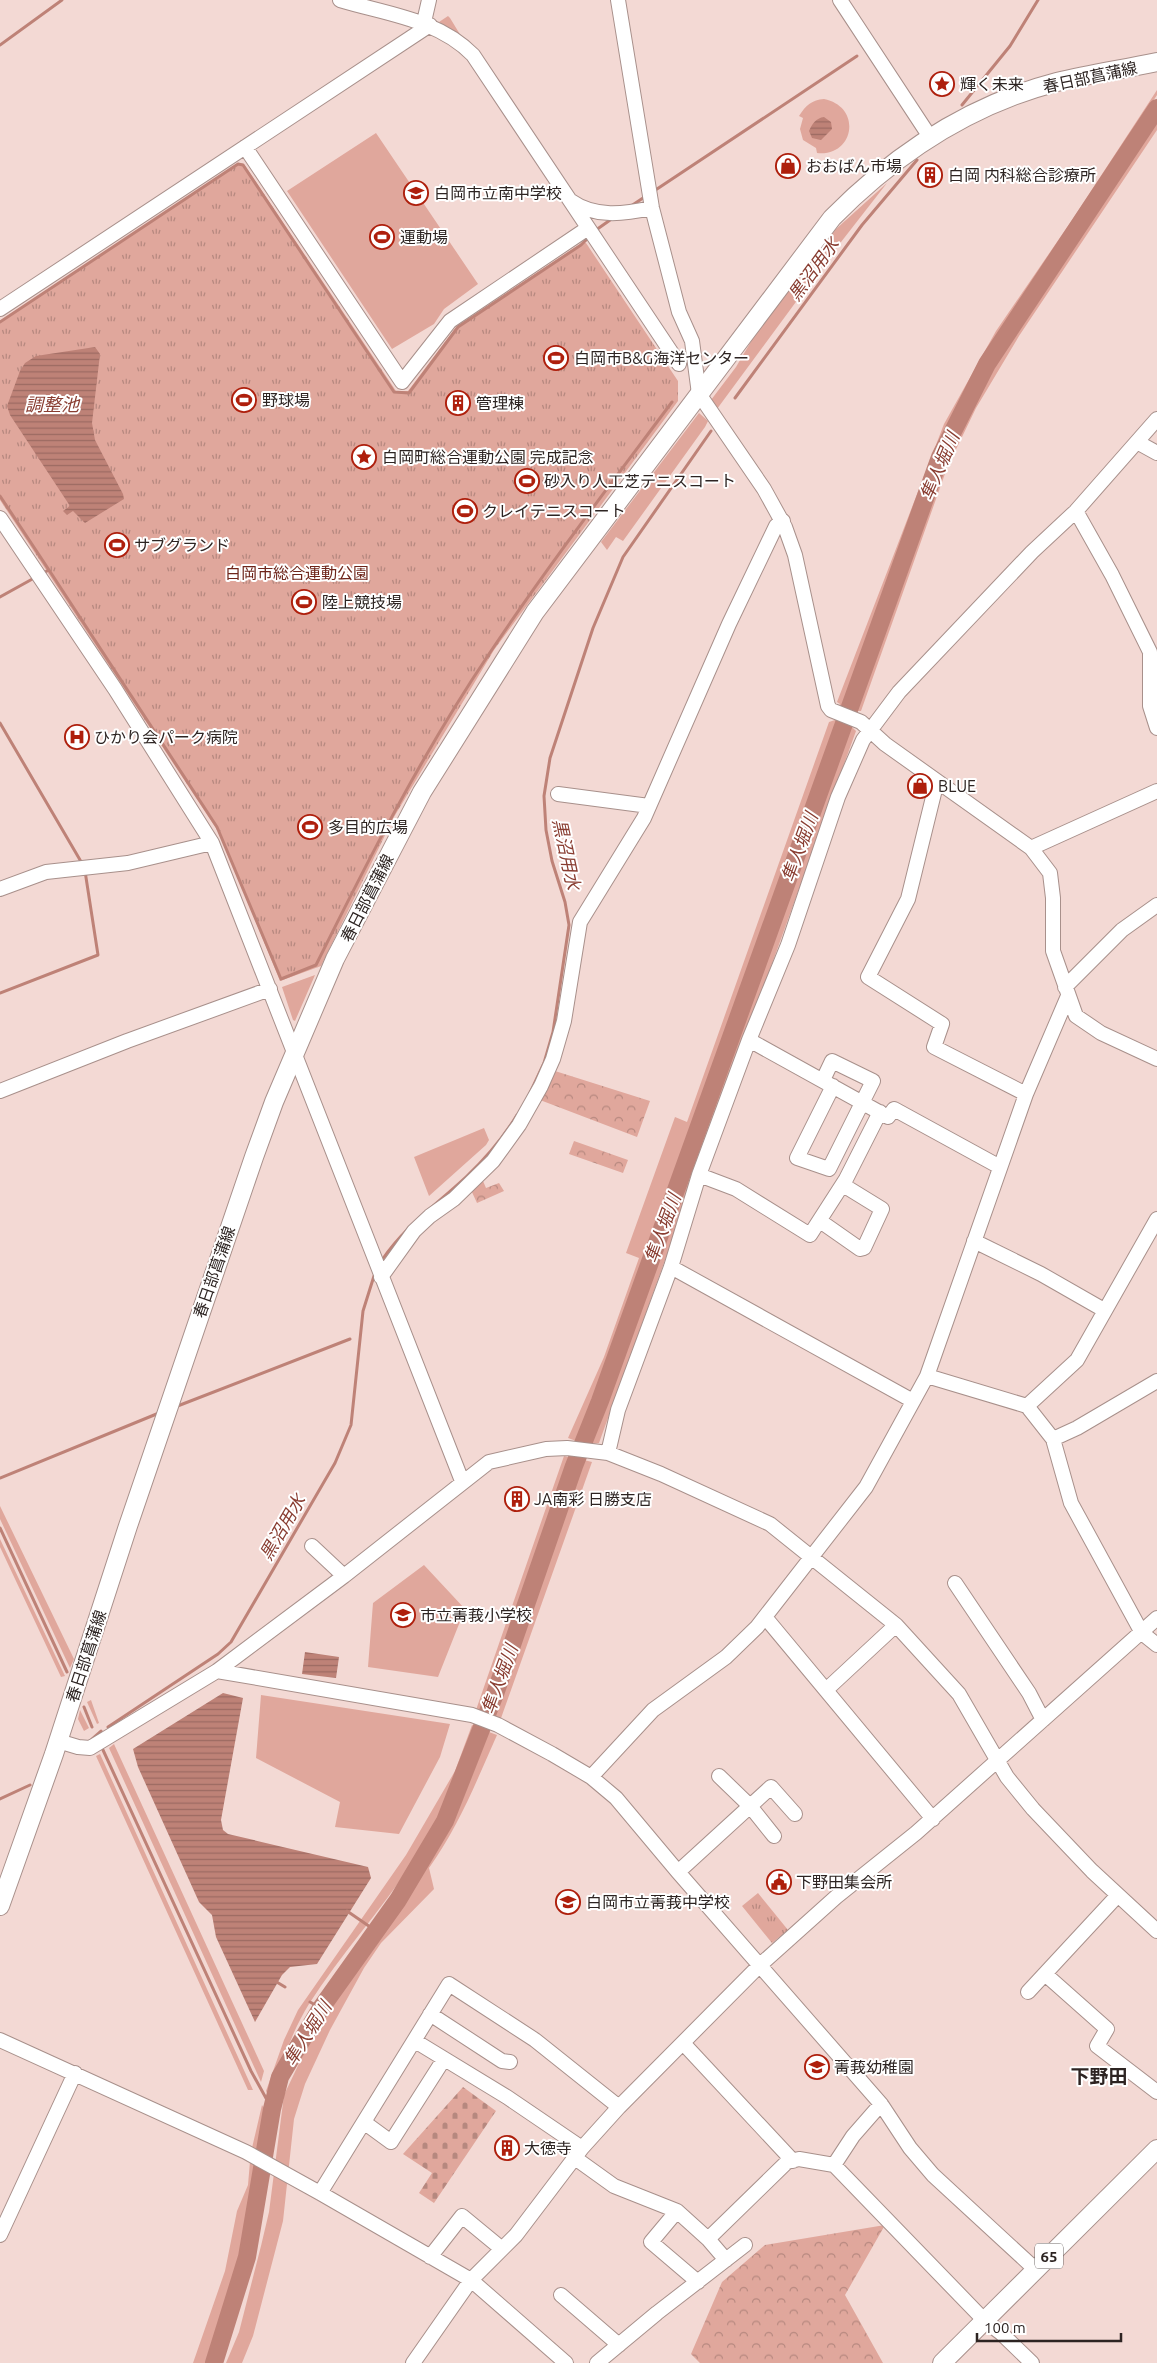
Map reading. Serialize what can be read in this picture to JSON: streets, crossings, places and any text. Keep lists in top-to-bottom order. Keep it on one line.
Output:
{"streets":{"main road":["春日部菖蒲線","65"]},"districts":["下野田"],"water":["黒沼用水","調整池","隼人堀川"],"parks":["白岡市総合運動公園"],"places":{"place":["輝く未来","白岡町総合運動公園 完成記念"],"shop":["おおばん市場","BLUE"],"building":["白岡 内科総合診療所","管理棟","JA南彩 日勝支店","大徳寺"],"school or university":["白岡市立南中学校","市立菁莪小学校","白岡市立菁莪中学校","菁莪幼稚園"],"sports":["運動場","白岡市B&G海洋センター","野球場","砂入り人工芝テニスコート","クレイテニスコート","サブグランド","陸上競技場","多目的広場"],"hospital":["ひかり会パーク病院"],"public building":["下野田集会所"]},"scale_bar":"100 m"}
